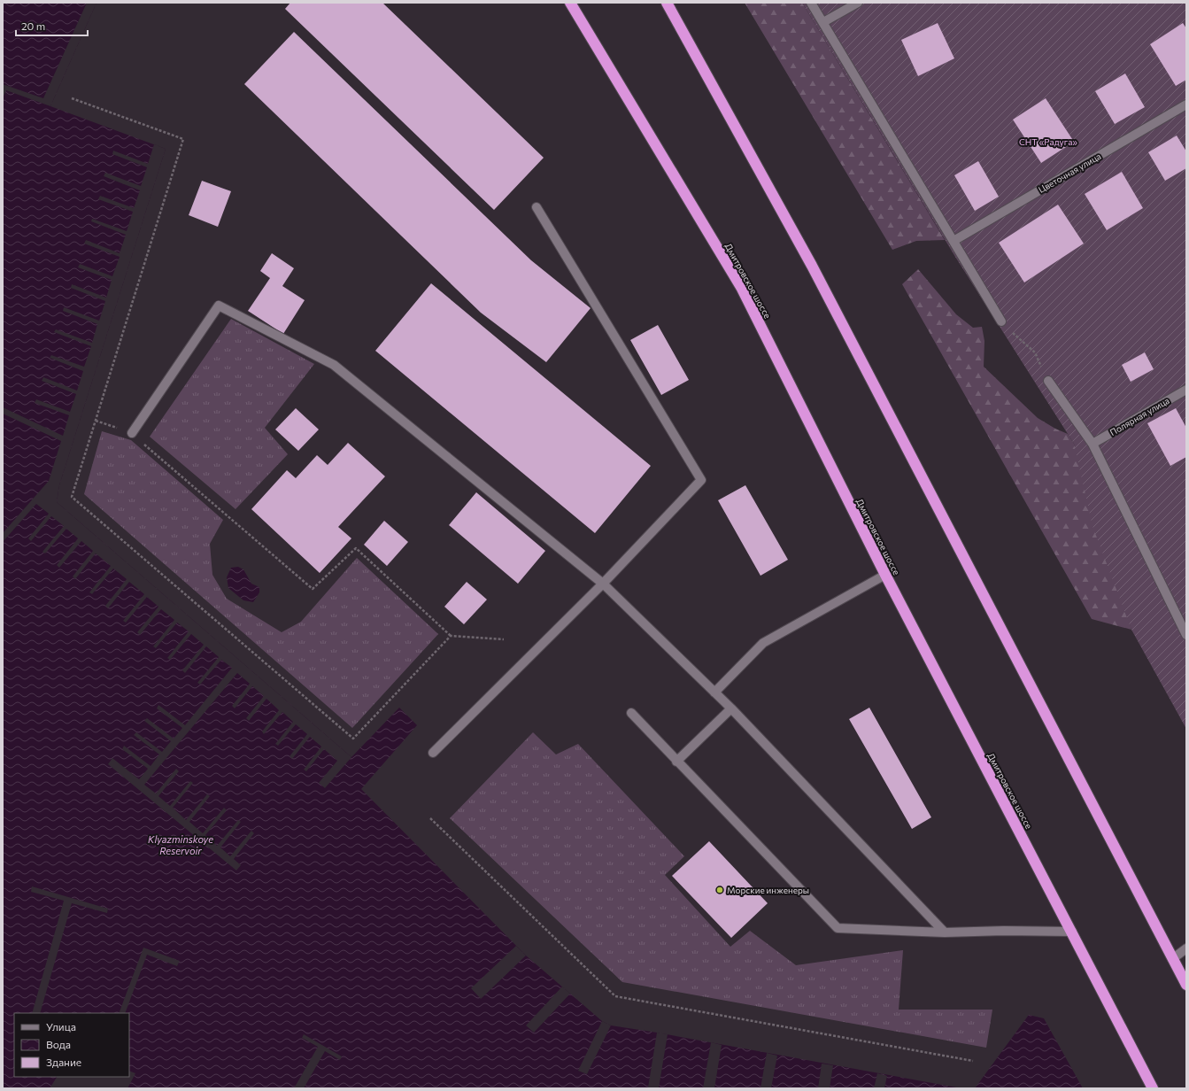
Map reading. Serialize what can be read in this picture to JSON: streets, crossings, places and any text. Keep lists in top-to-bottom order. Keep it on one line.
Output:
{"streets":{"highway":["Дмитровское шоссе"],"street":["Цветочная улица","Полярная улица"]},"water":["Klyazminskoye Reservoir"],"parks":["СНТ «Радуга»"],"places":["Морские инженеры"],"legend":["Улица","Вода","Здание"],"scale_bar":"20 m"}
